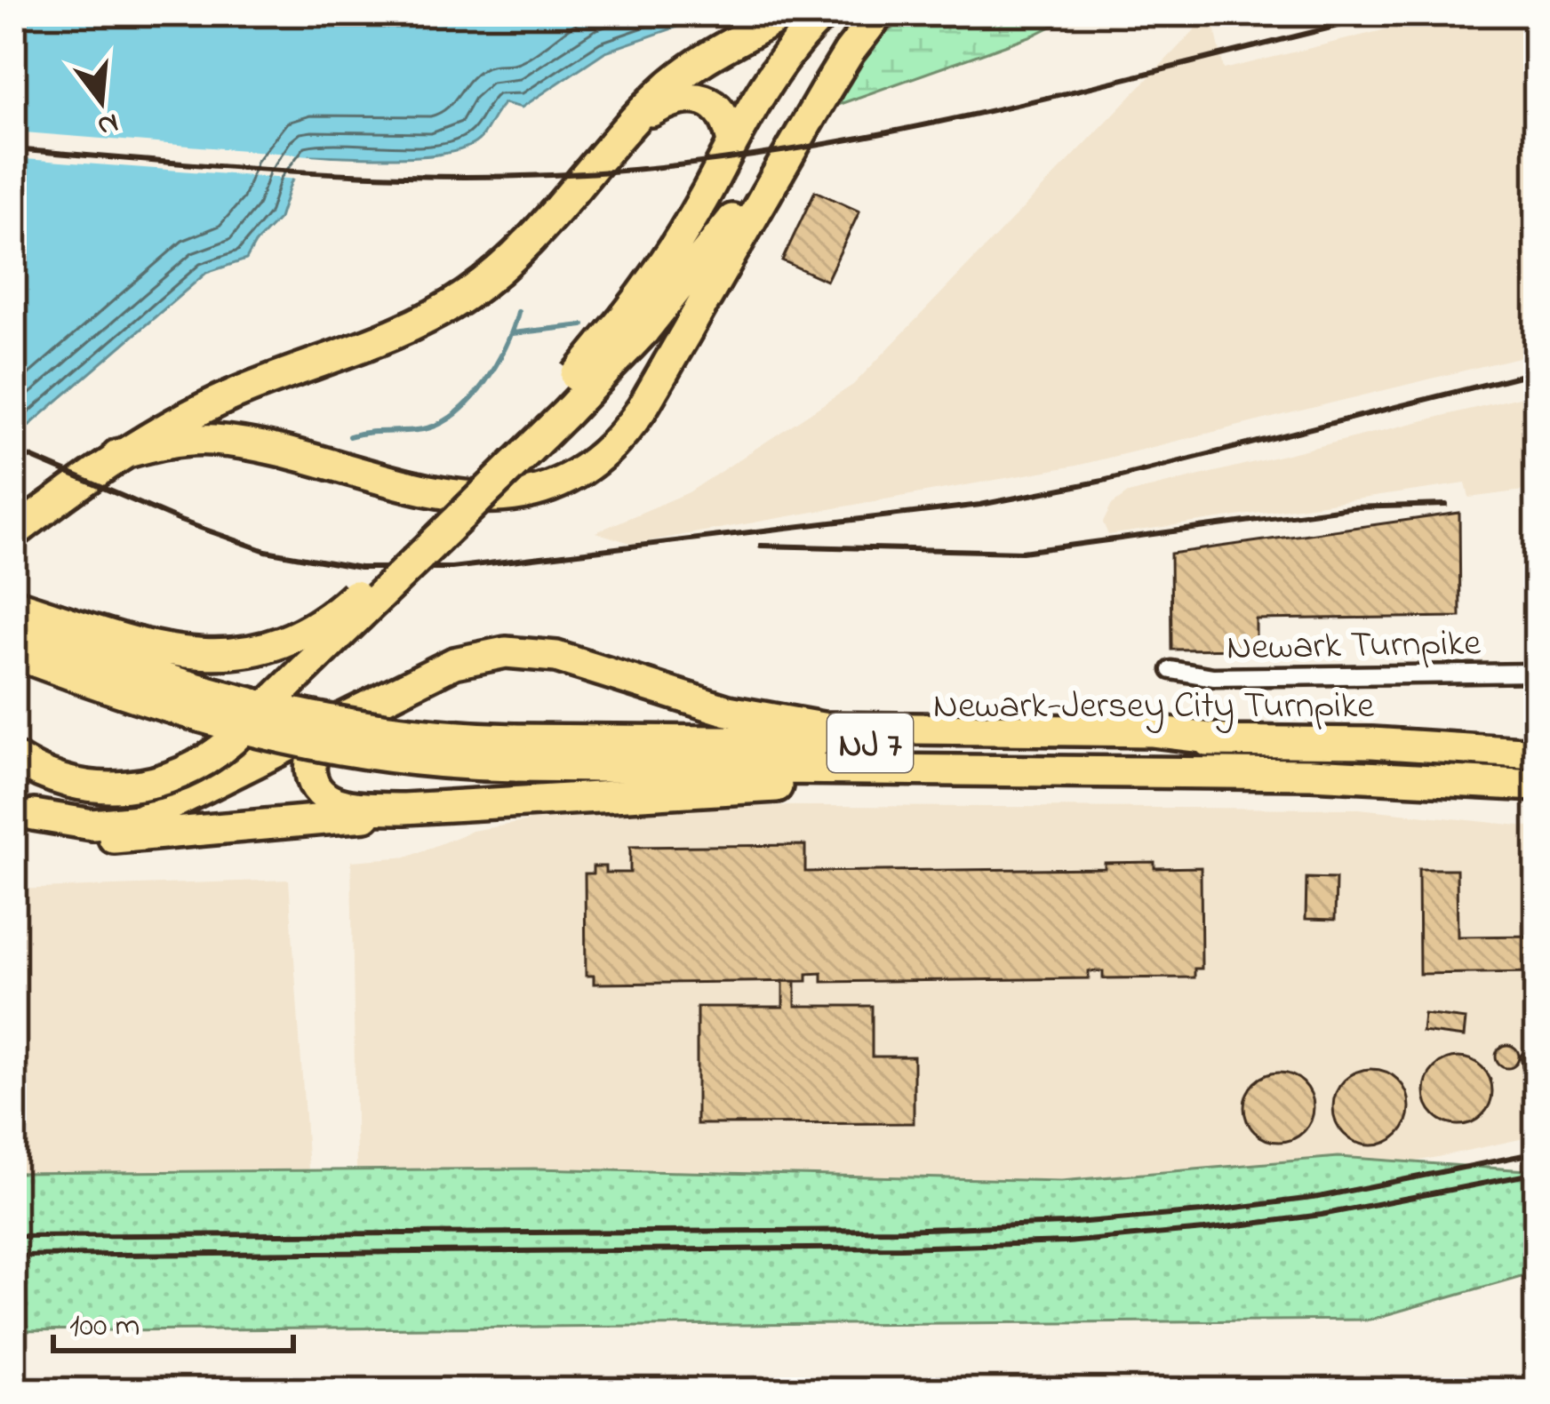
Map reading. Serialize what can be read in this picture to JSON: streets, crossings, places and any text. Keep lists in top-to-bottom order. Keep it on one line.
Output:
{"streets":{"highway":["Newark-Jersey City Turnpike","NJ 7"],"street":["Newark Turnpike"]},"crossings":[["Newark-Jersey City Turnpike","NJ 7"]],"scale_bar":"100 m","north":"bottom"}
